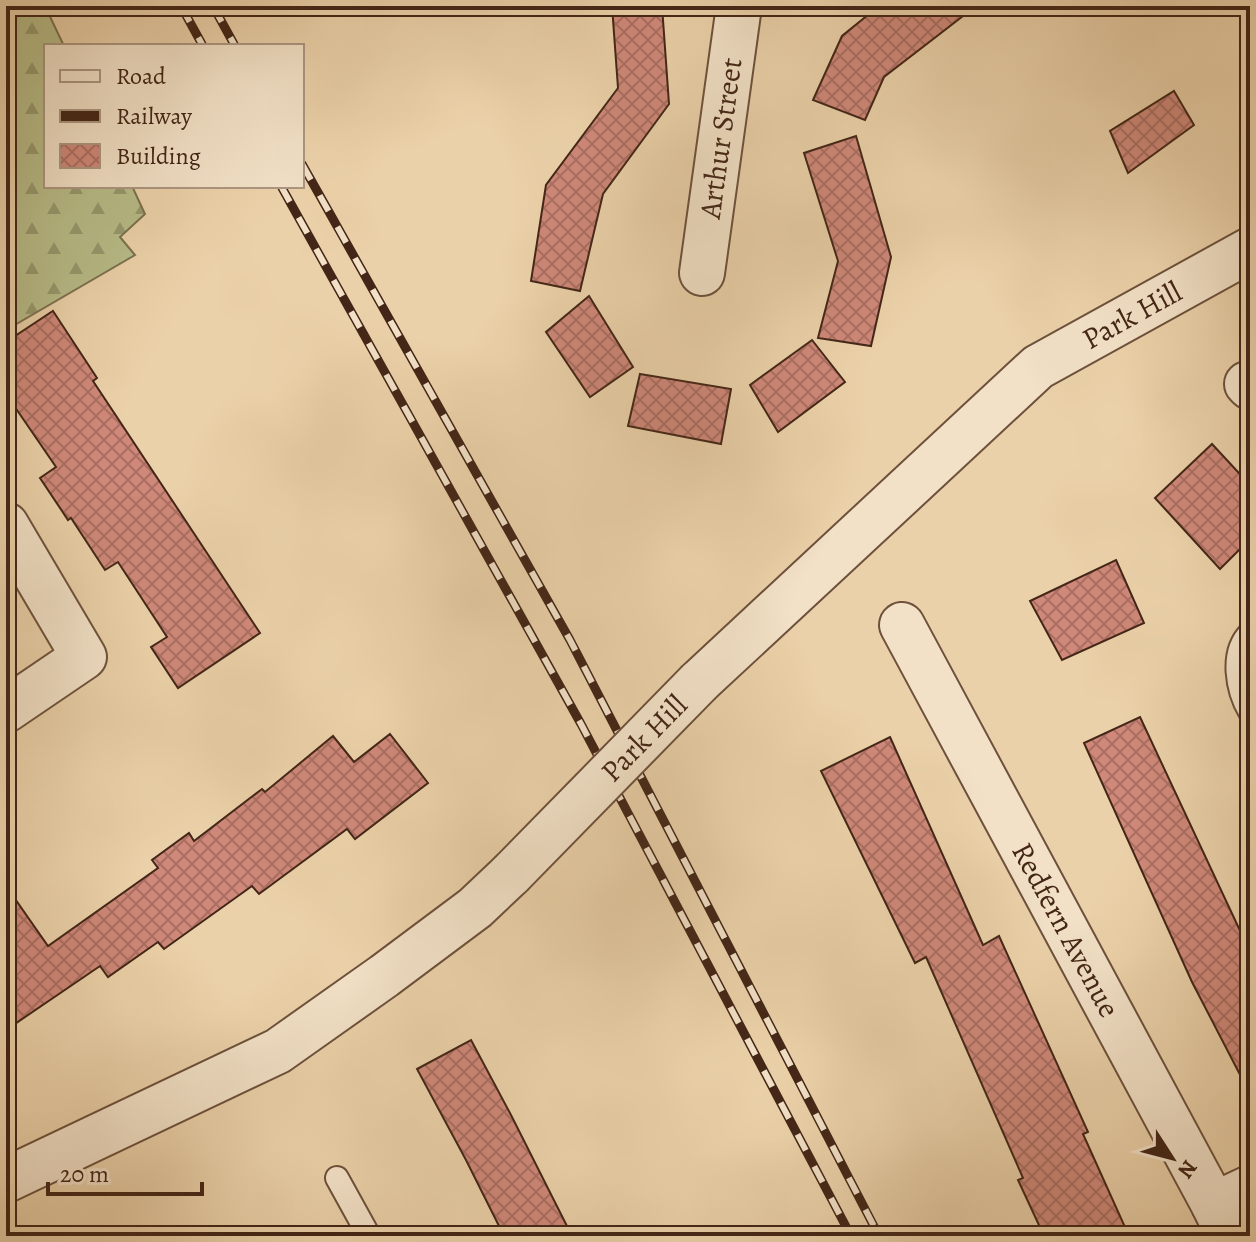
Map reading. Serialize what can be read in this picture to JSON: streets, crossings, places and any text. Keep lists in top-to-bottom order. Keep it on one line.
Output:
{"streets":{"street":["Arthur Street","Park Hill","Redfern Avenue"]},"legend":["Road","Railway","Building"],"scale_bar":"20 m","north":"bottom right"}
